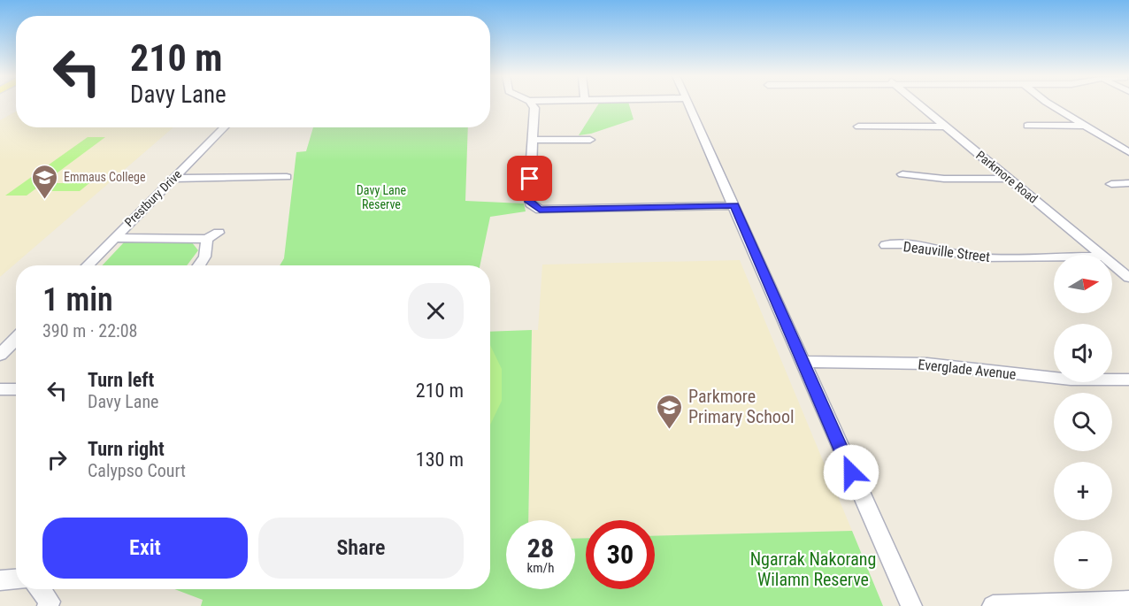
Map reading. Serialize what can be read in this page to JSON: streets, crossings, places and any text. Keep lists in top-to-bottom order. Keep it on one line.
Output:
{"streets":{"street":["Parkmore Road","Prestbury Drive","Deauville Street","Everglade Avenue"]},"parks":["Davy Lane Reserve","Ngarrak Nakorang Wilamn Reserve"],"places":{"school or university":["Emmaus College","Parkmore Primary School"]},"north":"right","page":{"turn":["210 m","Davy Lane"],"map_buttons":["+","−"],"heading":["1 min","390 m · 22:08"],"list":[{"name":"Turn left","note":"Davy Lane","value":"210 m"},{"name":"Turn right","note":"Calypso Court","value":"130 m"}],"buttons":["Exit","Share"],"speed":"28 km/h","limit":"30"}}
